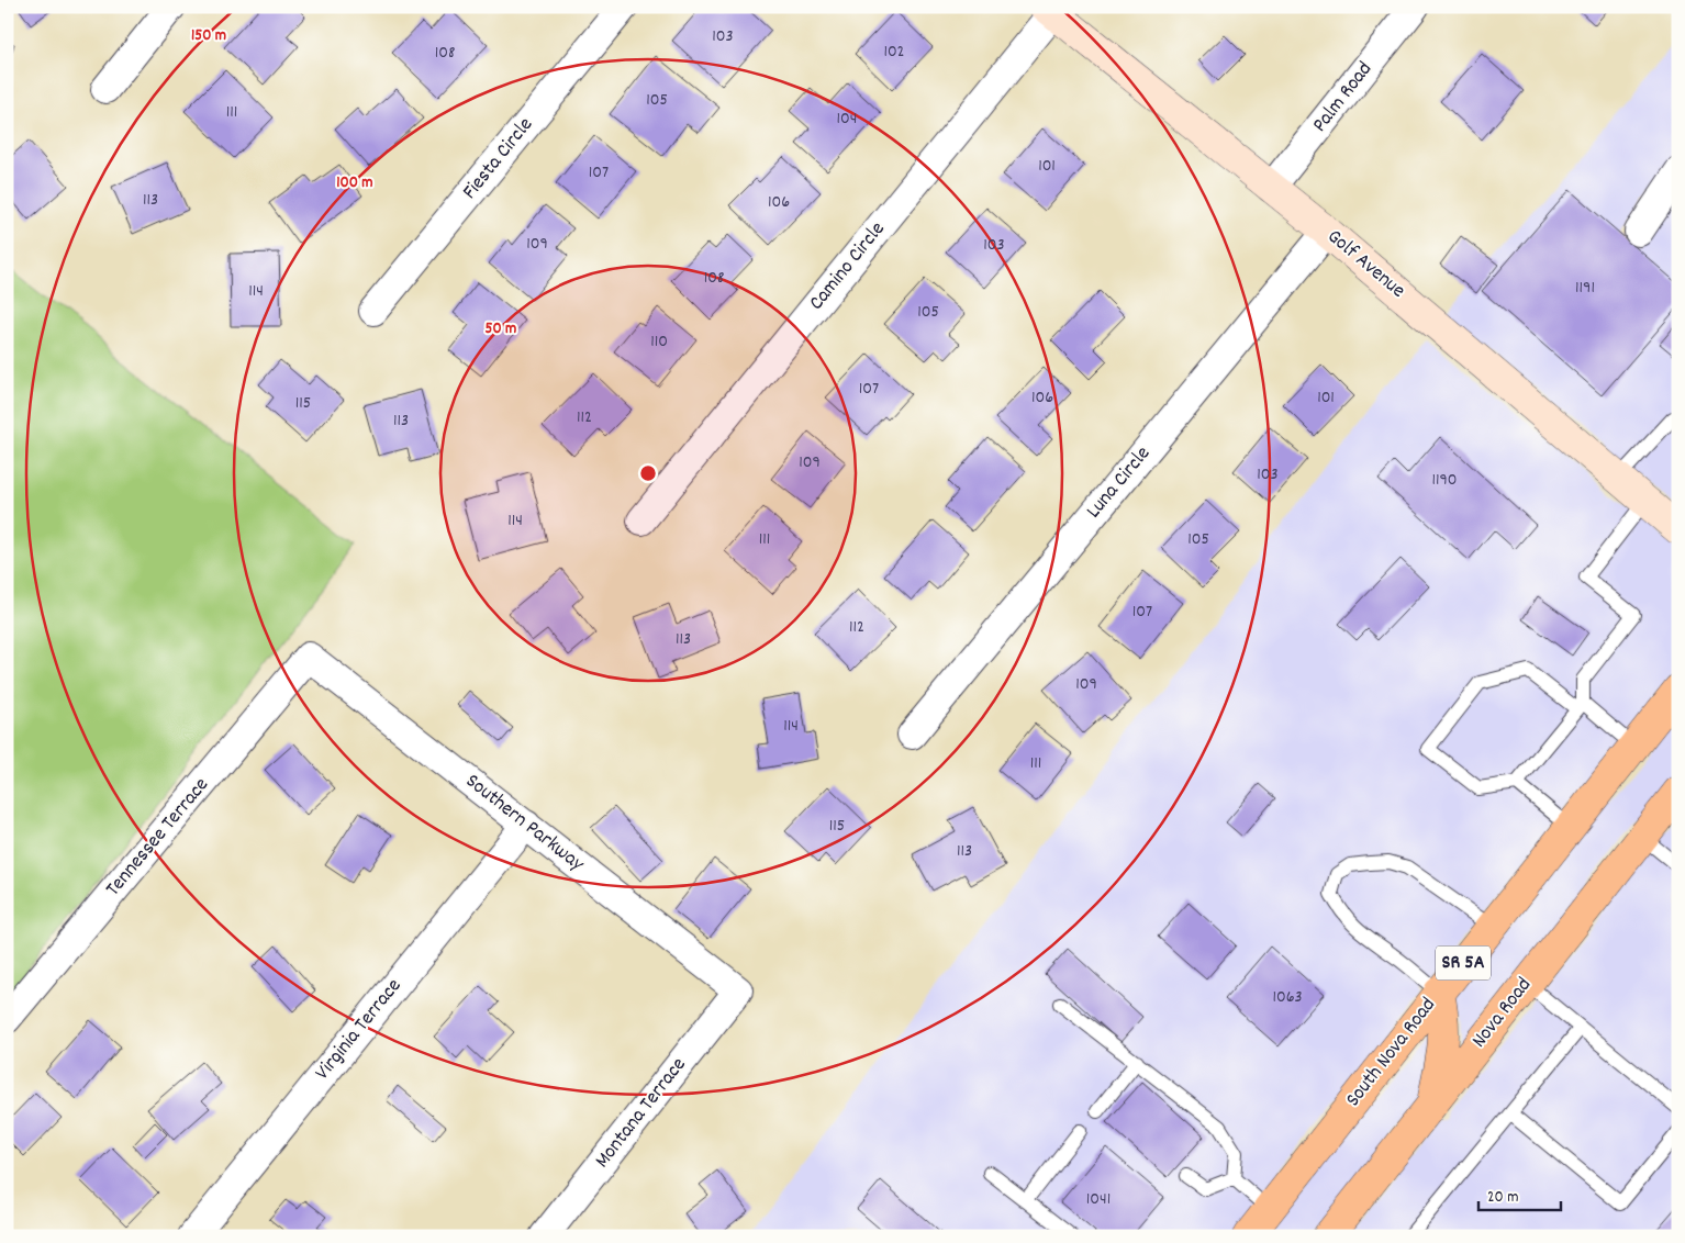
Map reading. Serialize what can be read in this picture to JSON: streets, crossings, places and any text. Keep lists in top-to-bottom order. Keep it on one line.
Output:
{"streets":{"main road":["SR 5A","Nova Road","South Nova Road"],"street":["Palm Road","Fiesta Circle","Golf Avenue","Camino Circle","Luna Circle","Southern Parkway","Tennessee Terrace","Virginia Terrace","Montana Terrace"]},"crossings":[["Palm Road","Golf Avenue"],["Golf Avenue","Camino Circle"],["Golf Avenue","Luna Circle"],["Southern Parkway","Tennessee Terrace"],["Southern Parkway","Virginia Terrace"],["Southern Parkway","Montana Terrace"]],"house_numbers":["103","102","108","105","111","104","101","107","113","106","109","103","108","1191","114","105","110","107","106","101","115","112","113","109","103","1190","114","111","105","107","112","113","109","114","111","115","113","1063","1041"],"scale_bar":"20 m","rings":["150 m","100 m","50 m"]}
